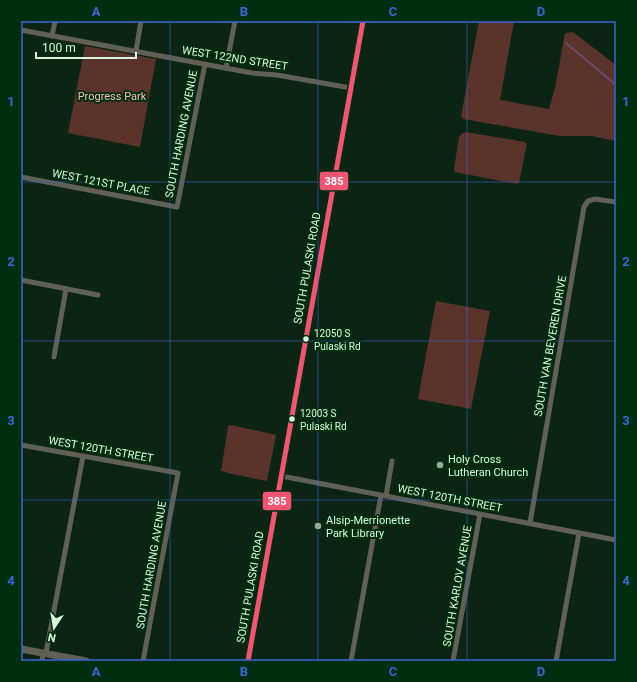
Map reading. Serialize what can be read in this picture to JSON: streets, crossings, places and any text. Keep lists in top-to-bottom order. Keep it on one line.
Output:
{"streets":{"main road":["SOUTH PULASKI ROAD"],"street":["WEST 122ND STREET","SOUTH HARDING AVENUE","WEST 121ST PLACE","SOUTH VAN BEVEREN DRIVE","WEST 120TH STREET","SOUTH KARLOV AVENUE"]},"crossings":[["WEST 122ND STREET","SOUTH HARDING AVENUE"],["WEST 122ND STREET","SOUTH PULASKI ROAD"],["SOUTH HARDING AVENUE","WEST 121ST PLACE"],["SOUTH HARDING AVENUE","WEST 120TH STREET"],["SOUTH PULASKI ROAD","WEST 120TH STREET"],["SOUTH VAN BEVEREN DRIVE","WEST 120TH STREET"],["WEST 120TH STREET","SOUTH KARLOV AVENUE"]],"parks":["Progress Park"],"places":["12050 S Pulaski Rd","12003 S Pulaski Rd","Holy Cross Lutheran Church","Alsip-Merrionette Park Library"],"lines":["transit line 385"],"scale_bar":"100 m","north":"bottom","grid":{"columns":["A","B","C","D"],"rows":["1","2","3","4"]}}
